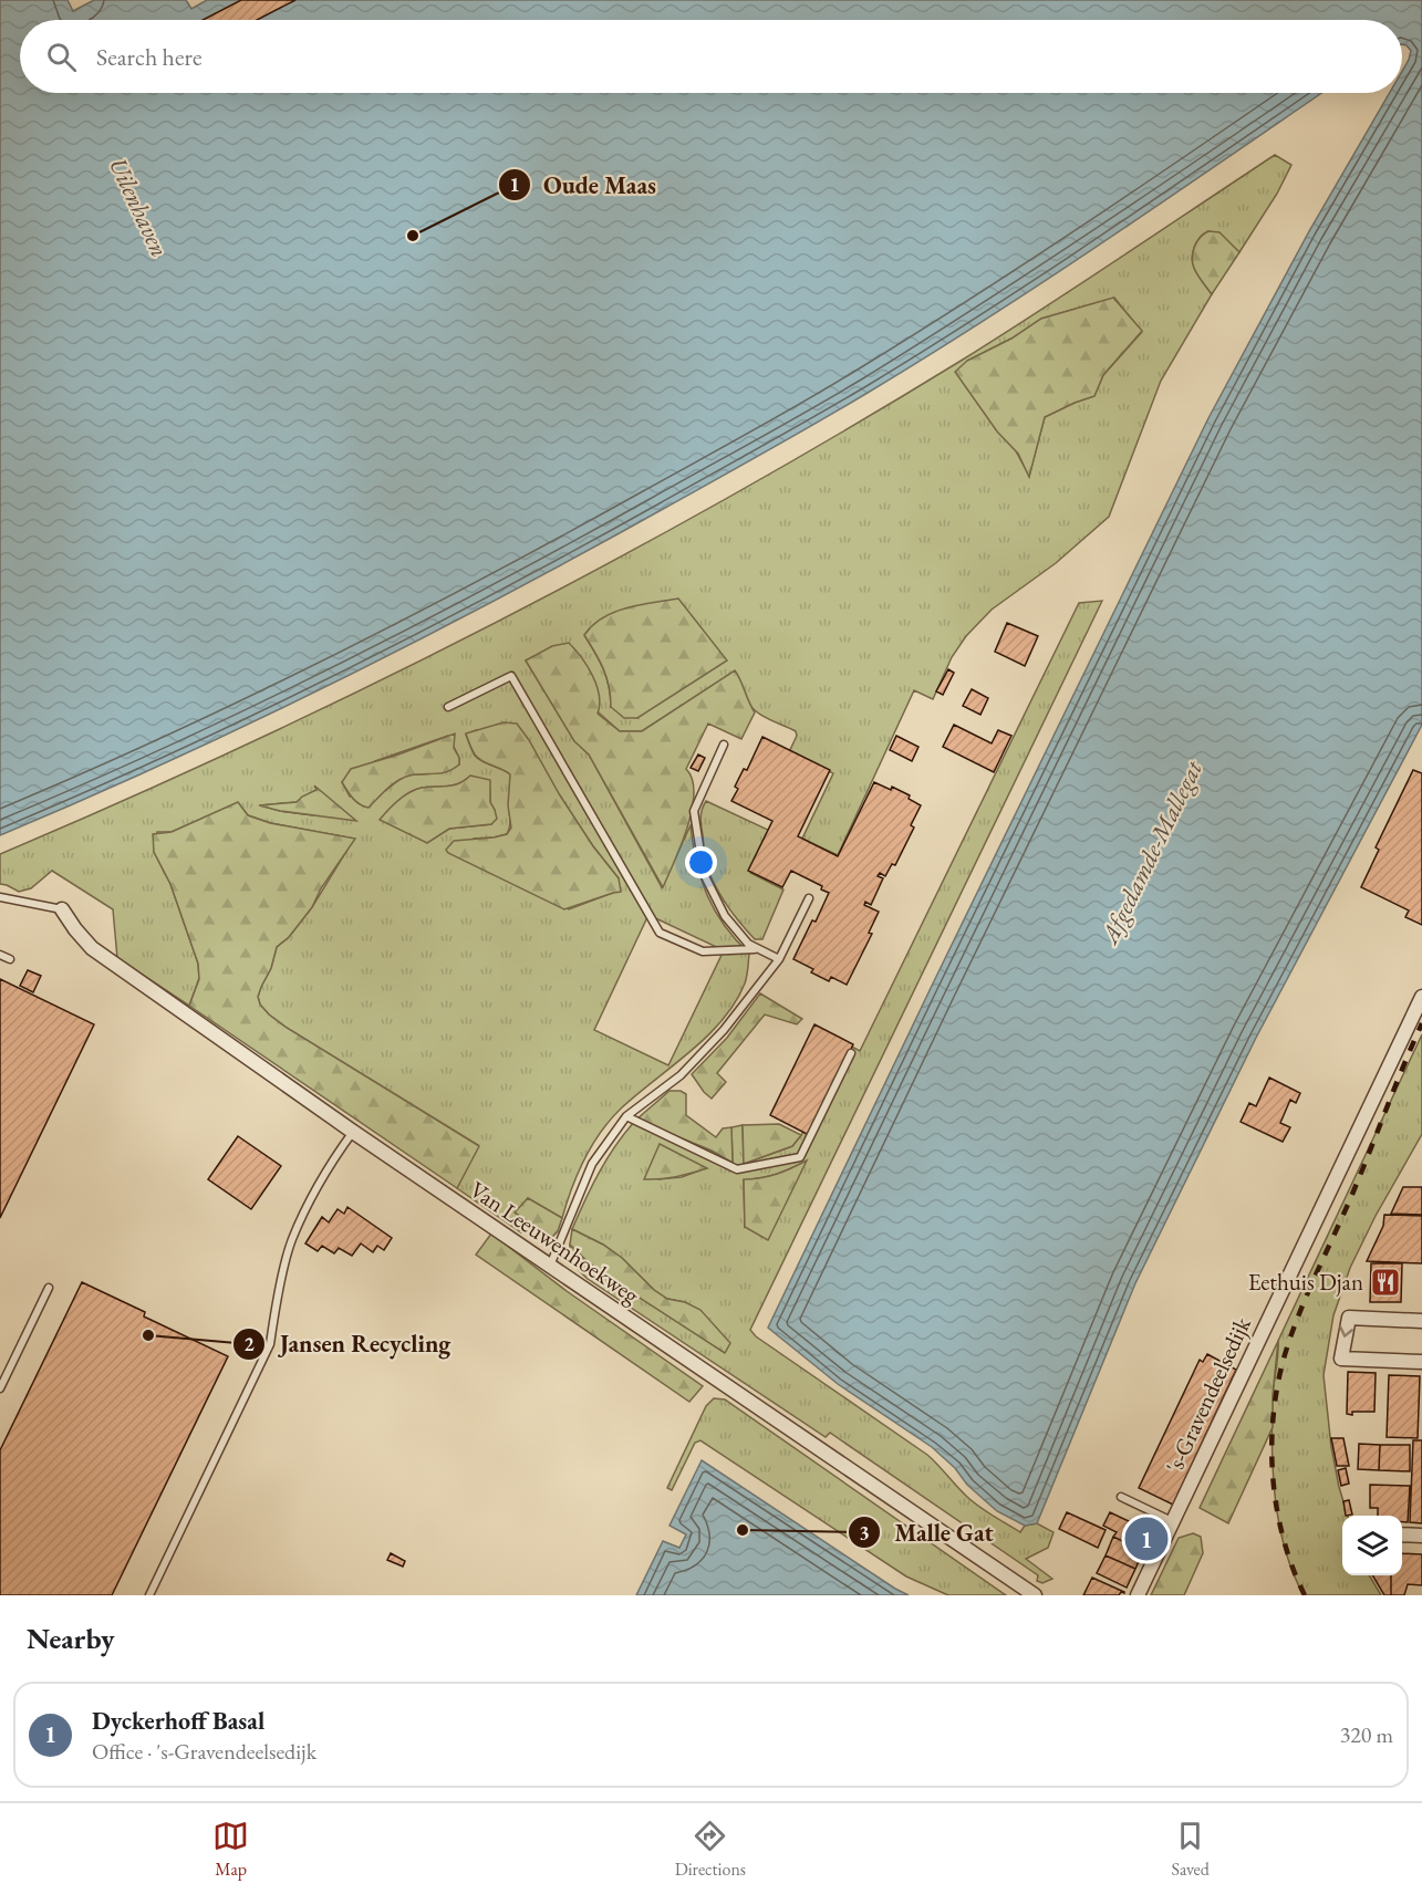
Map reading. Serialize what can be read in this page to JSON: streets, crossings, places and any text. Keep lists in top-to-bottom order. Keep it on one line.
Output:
{"streets":{"street":["Van Leeuwenhoekweg","'s-Gravendeelsedijk"]},"water":["Uilenhaven","Afgedamde-Mallegat"],"places":{"other":["Oude Maas","Jansen Recycling","Malle Gat"],"restaurant":["Eethuis Djan"]},"page":{"search":"Search here","pins":"1","heading":"Nearby","list":[{"mark":"1","name":"Dyckerhoff Basal","note":"Office · 's-Gravendeelsedijk","value":"320 m"}],"nav":["Map","Directions","Saved"]}}
